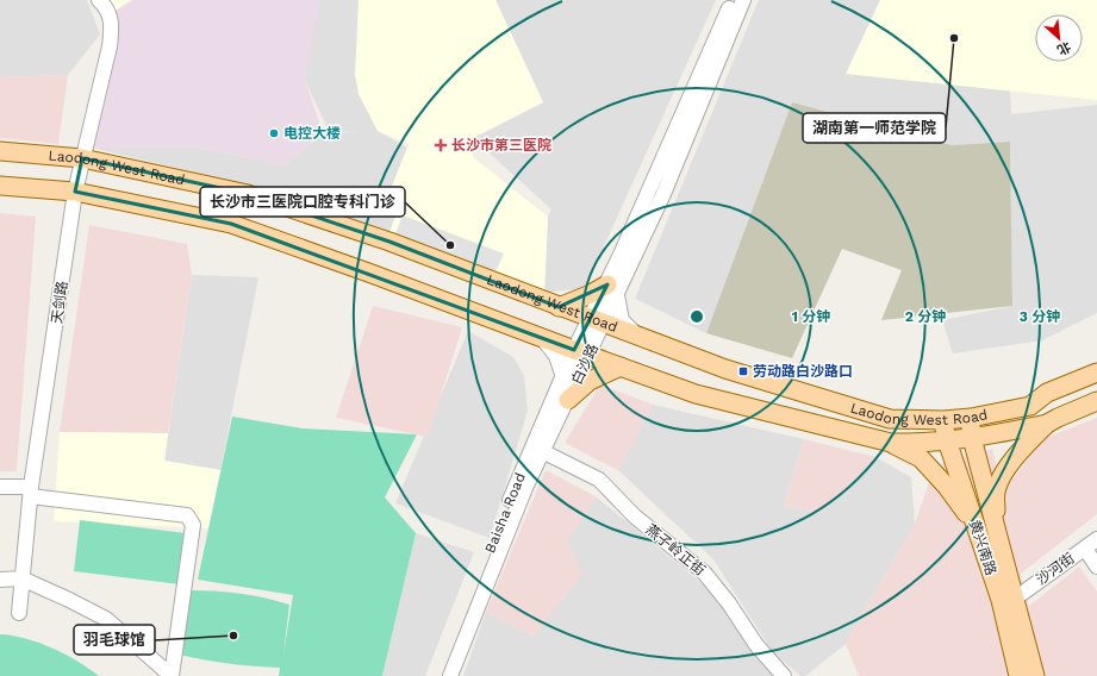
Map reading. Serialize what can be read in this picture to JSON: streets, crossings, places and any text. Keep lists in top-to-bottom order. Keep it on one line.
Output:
{"streets":{"main road":["Laodong West Road","黄兴南路"],"street":["天剑路","白沙路","Baisha Road","燕子岭正街","沙河街"]},"crossings":[["Laodong West Road","天剑路"],["Laodong West Road","白沙路"],["Laodong West Road","Baisha Road"],["Laodong West Road","黄兴南路"],["白沙路","Baisha Road"],["白沙路","燕子岭正街"],["黄兴南路","沙河街"]],"places":{"other":["湖南第一师范学院","电控大楼","长沙市三医院口腔专科门诊","羽毛球馆"],"health":["长沙市第三医院"],"transit":["劳动路白沙路口"]},"north":"bottom right","rings":["1 分钟","2 分钟","3 分钟"]}
